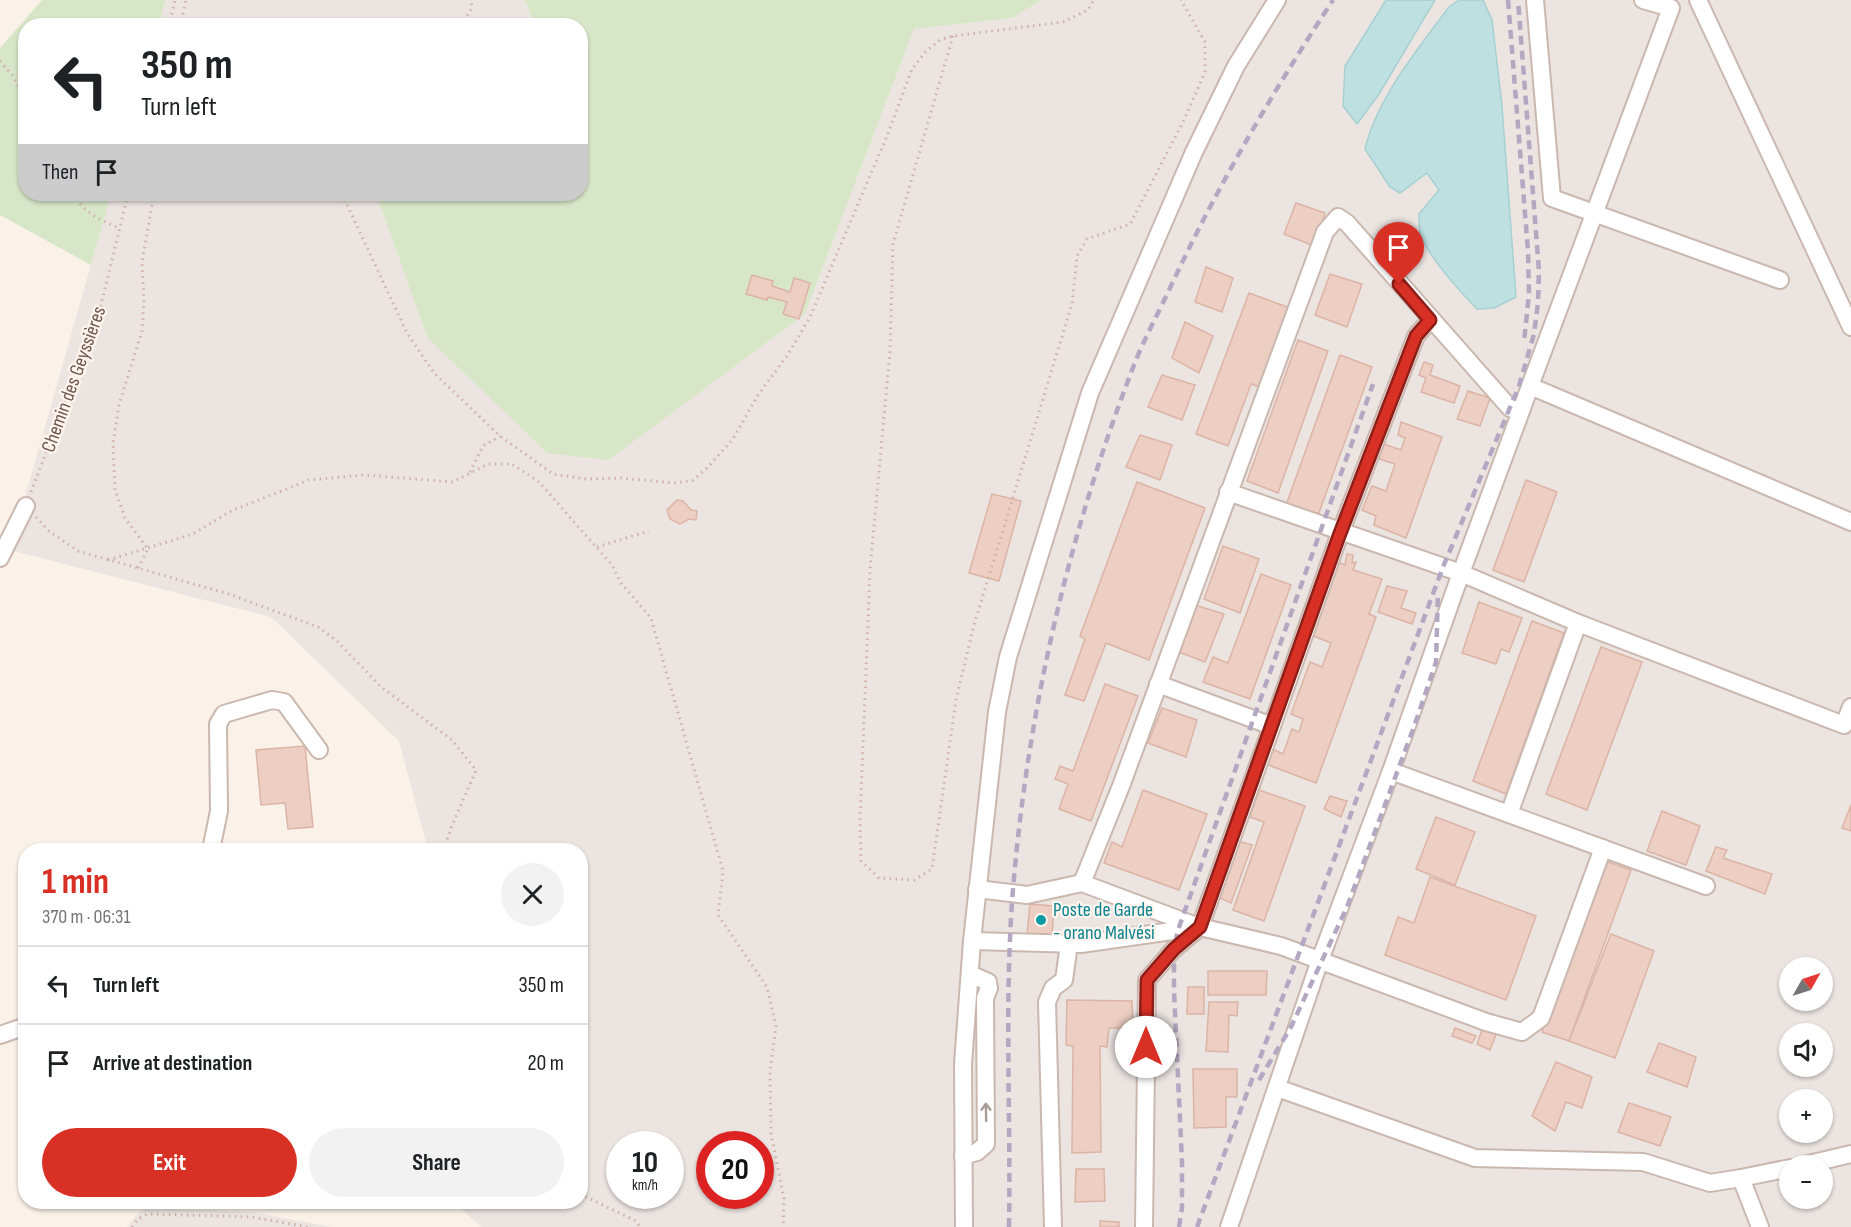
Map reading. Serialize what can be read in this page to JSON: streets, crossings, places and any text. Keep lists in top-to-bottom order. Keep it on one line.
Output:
{"streets":{"path":["Chemin des Geyssières"]},"places":["Poste de Garde - orano Malvési"],"north":"top right","page":{"turn":["350 m","Turn left"],"then":"Then","heading":["1 min","370 m · 06:31"],"list":[{"name":"Turn left","value":"350 m"},{"name":"Arrive at destination","value":"20 m"}],"map_buttons":["+","−"],"buttons":["Exit","Share"],"speed":"10 km/h","limit":"20"}}
